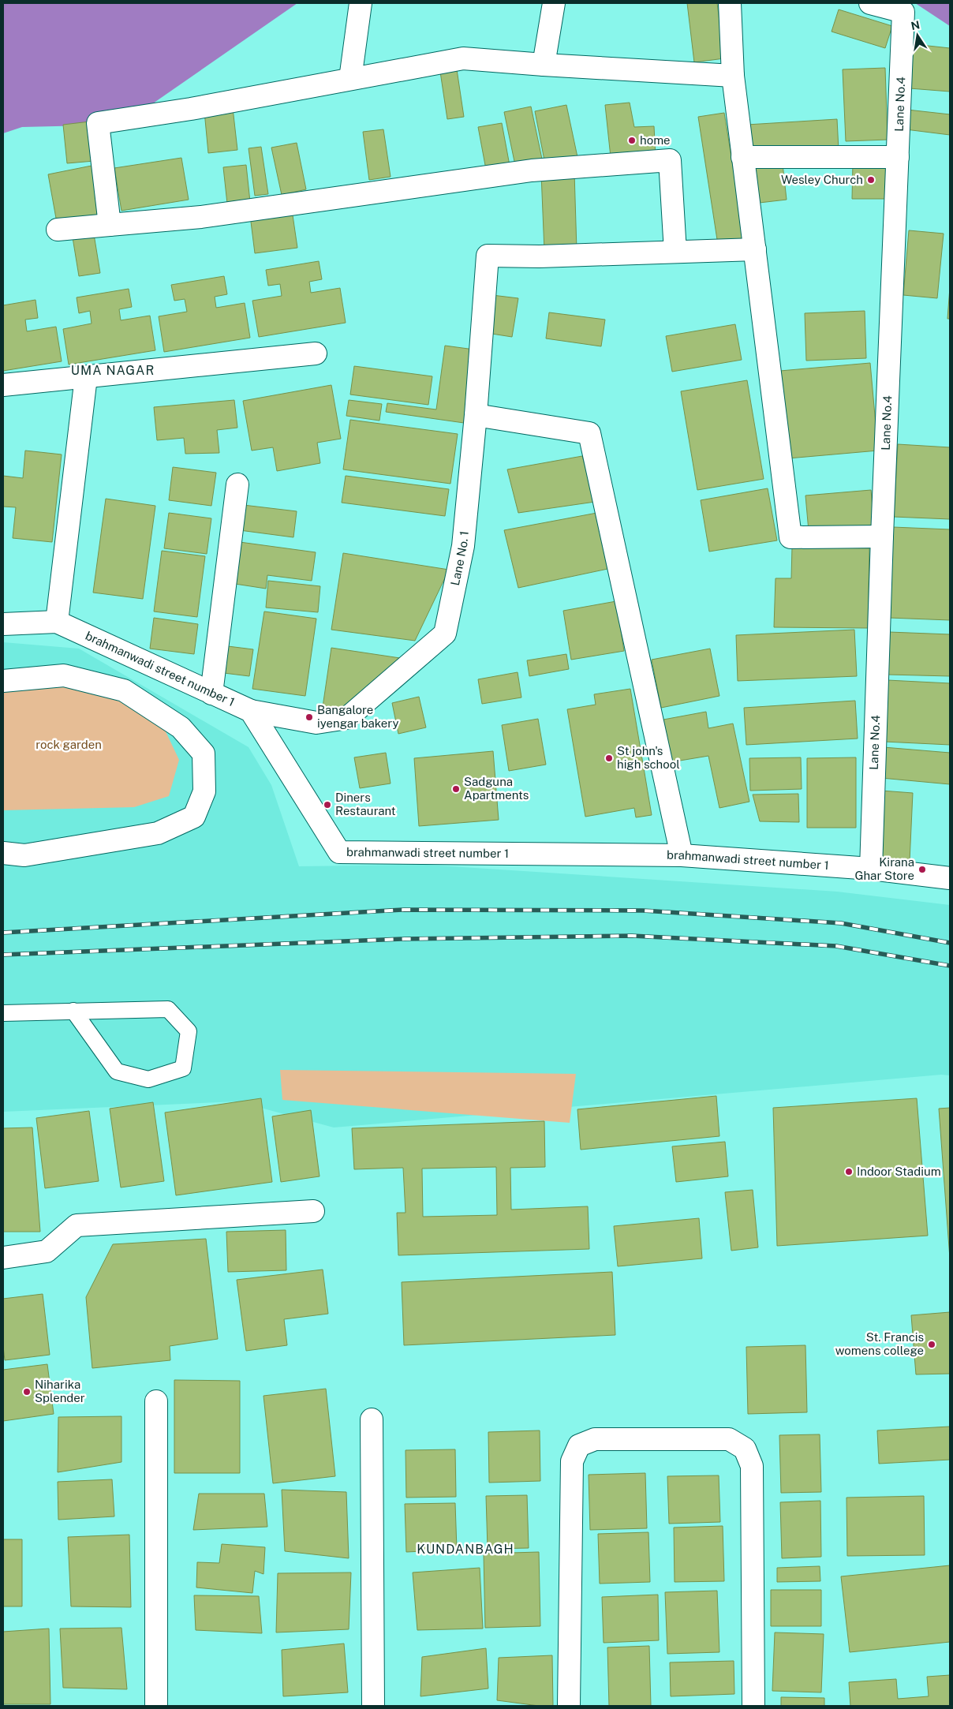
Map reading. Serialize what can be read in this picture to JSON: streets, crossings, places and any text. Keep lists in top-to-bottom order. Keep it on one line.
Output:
{"streets":{"street":["Lane No.4","Lane No. 1","brahmanwadi street number 1"]},"crossings":[["Lane No.4","brahmanwadi street number 1"],["Lane No. 1","brahmanwadi street number 1"]],"districts":["UMA NAGAR","KUNDANBAGH"],"parks":["rock garden"],"places":["home","Wesley Church","Bangalore iyengar bakery","St john's high school","Sadguna Apartments","Diners Restaurant","Kirana Ghar Store","Indoor Stadium","St. Francis womens college","Niharika Splender"],"north":"top"}
